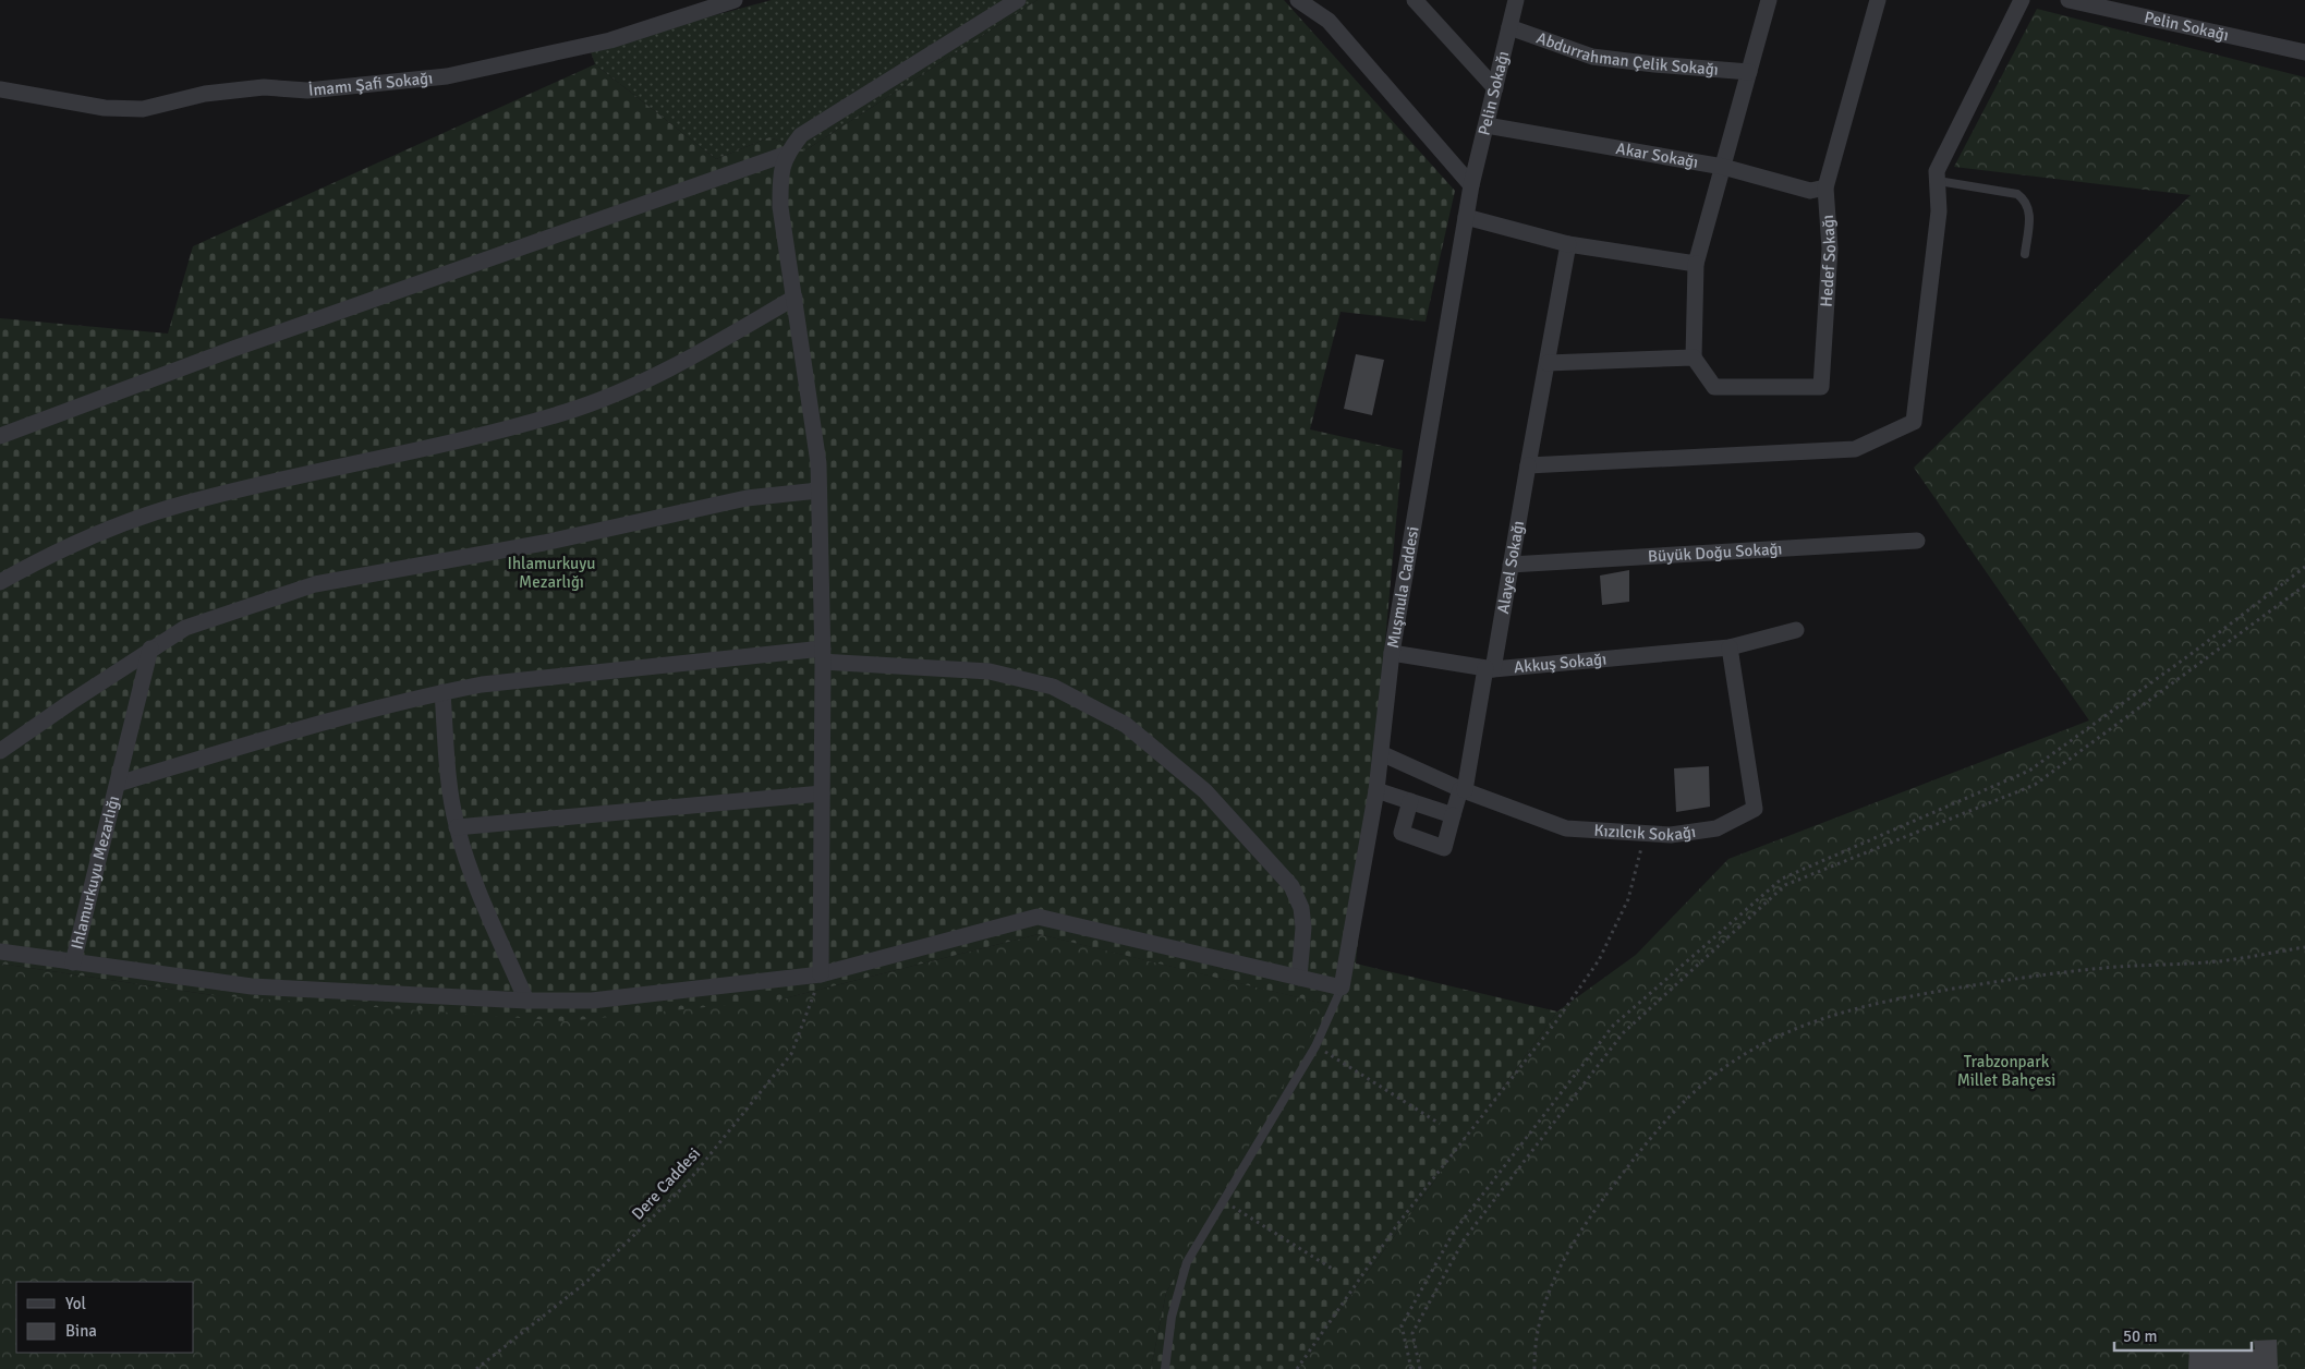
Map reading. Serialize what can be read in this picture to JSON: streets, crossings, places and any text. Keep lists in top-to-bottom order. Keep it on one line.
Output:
{"streets":{"street":["Pelin Sokağı","Abdurrahman Çelik Sokağı","İmamı Şafi Sokağı","Akar Sokağı","Hedef Sokağı","Büyük Doğu Sokağı","Alayel Sokağı","Muşmula Caddesi","Akkuş Sokağı","Kızılcık Sokağı","Ihlamurkuyu Mezarlığı"],"path":["Dere Caddesi"]},"crossings":[["Pelin Sokağı","Abdurrahman Çelik Sokağı"],["Pelin Sokağı","Akar Sokağı"],["Pelin Sokağı","Muşmula Caddesi"],["Akar Sokağı","Hedef Sokağı"],["Büyük Doğu Sokağı","Alayel Sokağı"],["Alayel Sokağı","Akkuş Sokağı"],["Alayel Sokağı","Kızılcık Sokağı"],["Muşmula Caddesi","Akkuş Sokağı"],["Muşmula Caddesi","Kızılcık Sokağı"],["Akkuş Sokağı","Kızılcık Sokağı"]],"parks":["Ihlamurkuyu Mezarlığı","Trabzonpark Millet Bahçesi"],"legend":["Yol","Bina"],"scale_bar":"50 m"}
